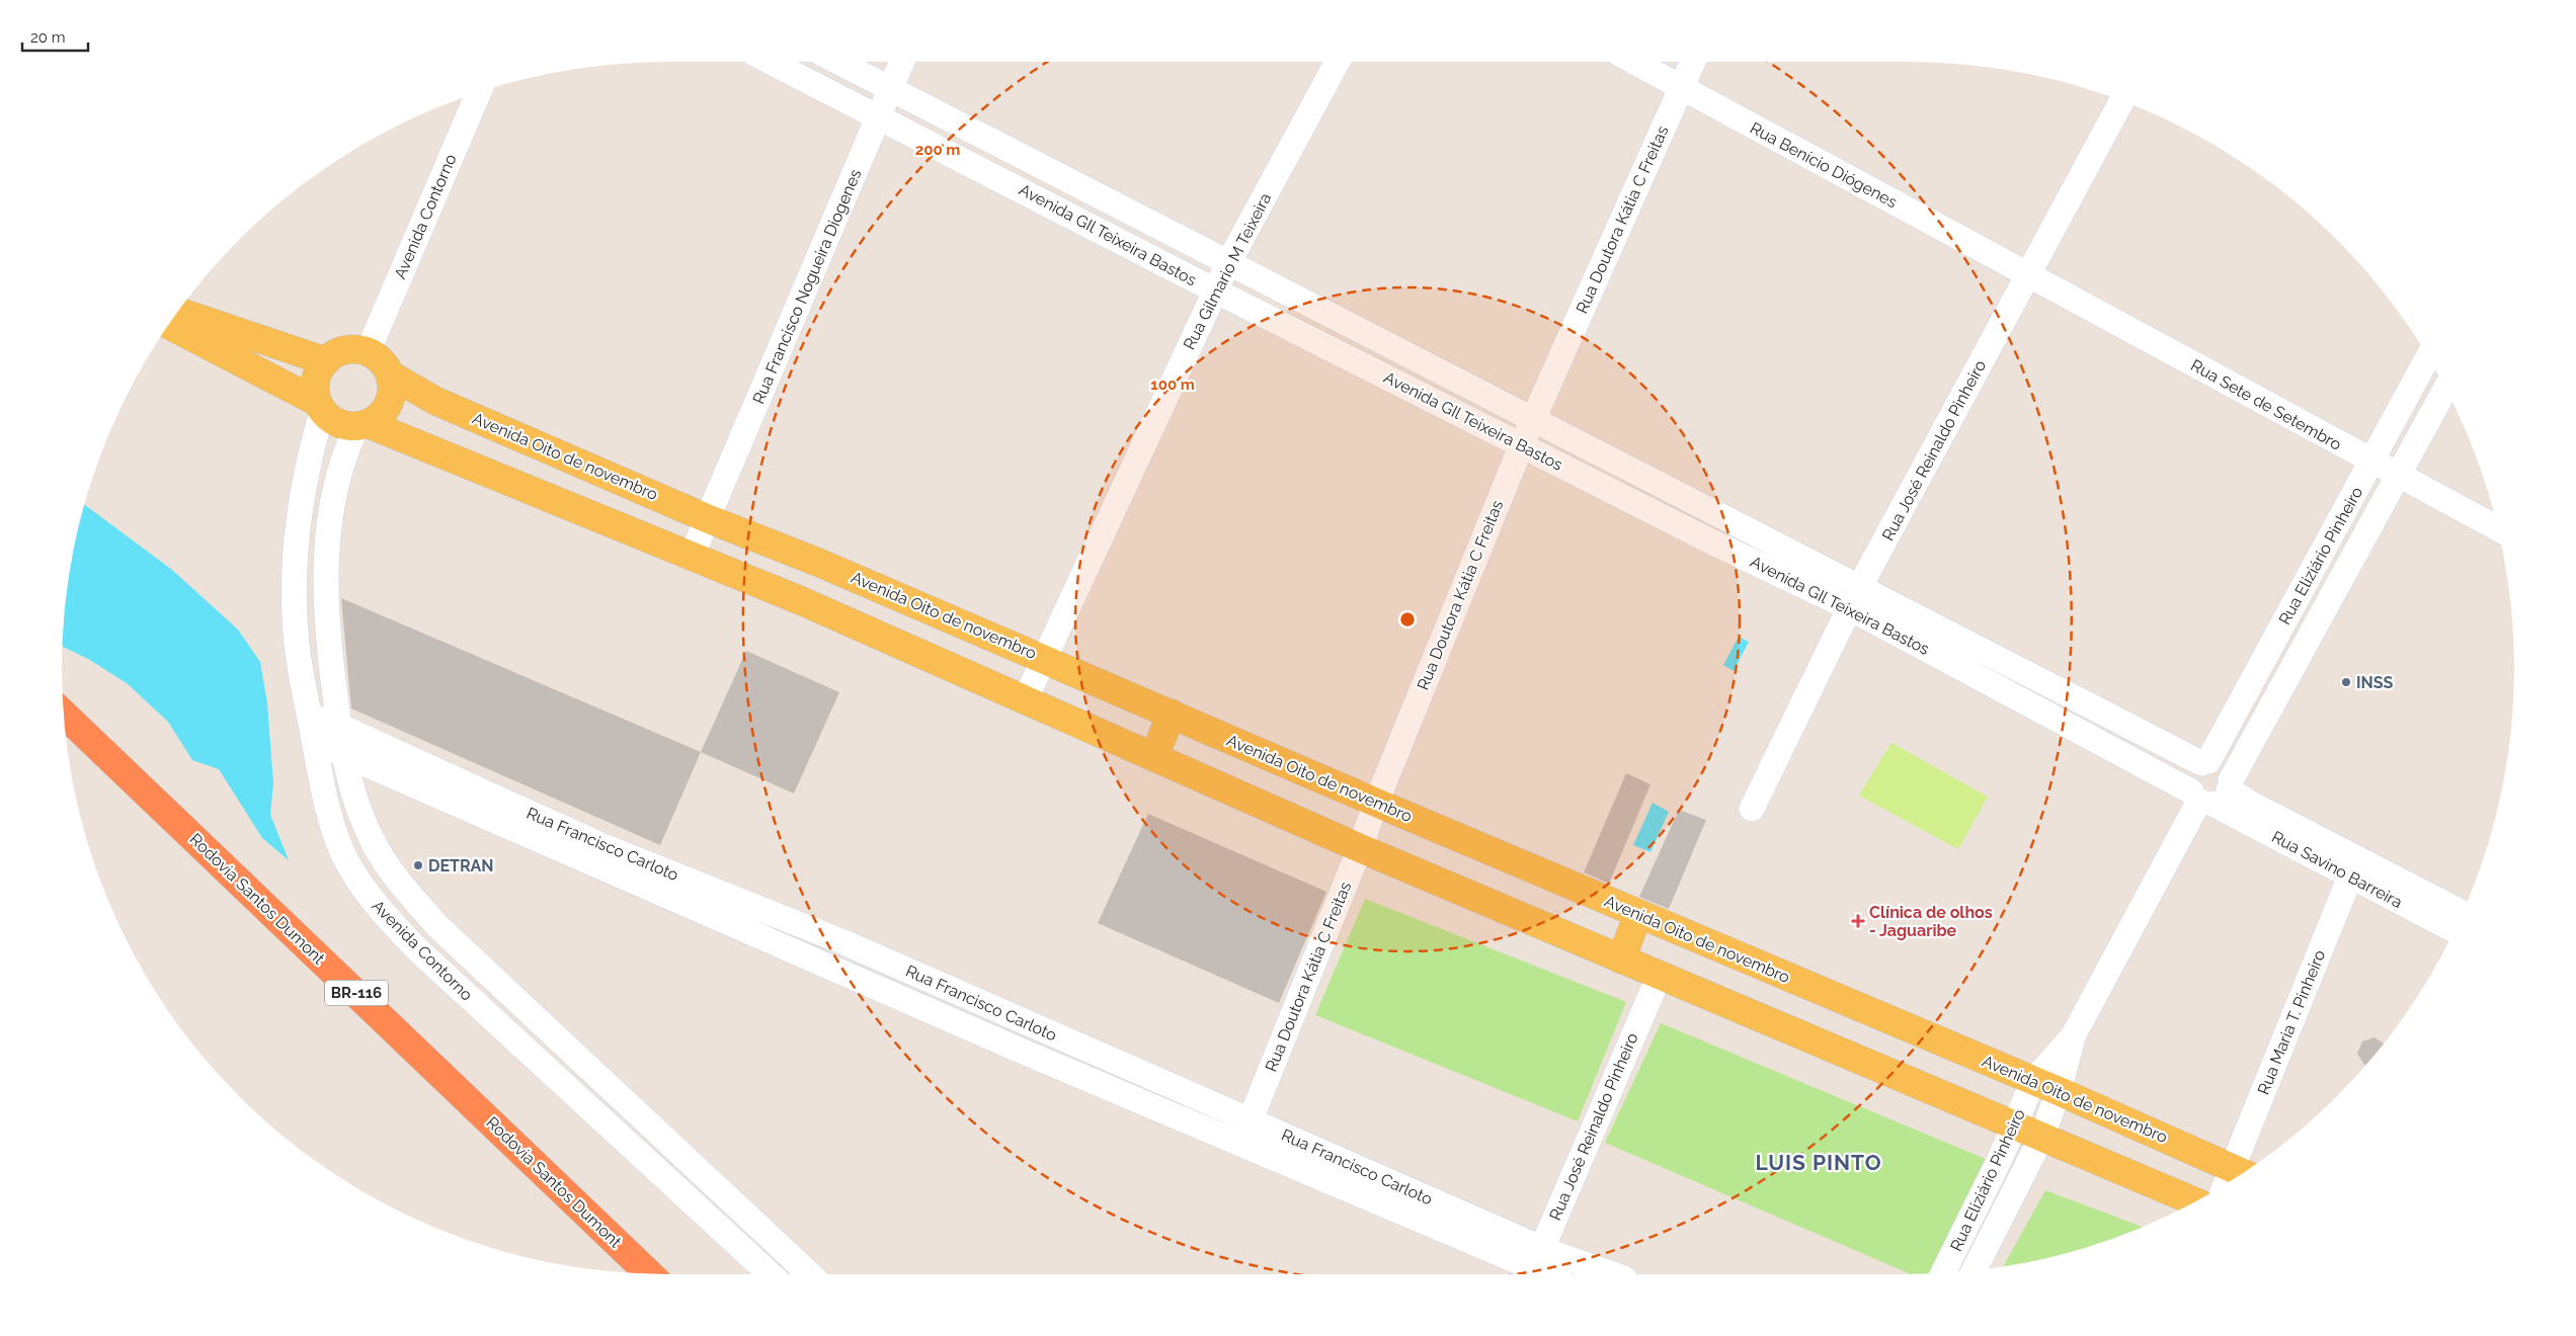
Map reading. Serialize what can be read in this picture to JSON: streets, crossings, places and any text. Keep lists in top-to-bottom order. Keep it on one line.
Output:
{"streets":{"highway":["Rodovia Santos Dumont","BR-116"],"main road":["Avenida Oito de novembro"],"street":["Rua Benício Diógenes","Avenida Contorno","Rua Doutora Kátia C Freitas","Avenida GIl Teixeira Bastos","Rua Gilmario M Teixeira","Rua Francisco Nogueira Diogenes","Rua Sete de Setembro","Rua José Reinaldo Pinheiro","Rua Eliziário Pinheiro","Rua Francisco Carloto","Rua Savino Barreira","Rua Maria T. Pinheiro"]},"crossings":[["Rua Benício Diógenes","Rua Doutora Kátia C Freitas"],["Rua Benício Diógenes","Rua Sete de Setembro"],["Rua Benício Diógenes","Rua José Reinaldo Pinheiro"],["Avenida Contorno","Avenida Oito de novembro"],["Avenida Contorno","Rua Francisco Carloto"],["Rua Doutora Kátia C Freitas","Avenida GIl Teixeira Bastos"],["Rua Doutora Kátia C Freitas","Avenida Oito de novembro"],["Rua Doutora Kátia C Freitas","Rua Francisco Carloto"],["Avenida GIl Teixeira Bastos","Rua Gilmario M Teixeira"],["Avenida GIl Teixeira Bastos","Rua Francisco Nogueira Diogenes"],["Avenida GIl Teixeira Bastos","Rua José Reinaldo Pinheiro"],["Avenida GIl Teixeira Bastos","Rua Eliziário Pinheiro"],["Avenida GIl Teixeira Bastos","Rua Savino Barreira"],["Rua Gilmario M Teixeira","Avenida Oito de novembro"],["Rua Francisco Nogueira Diogenes","Avenida Oito de novembro"],["Rua Sete de Setembro","Rua José Reinaldo Pinheiro"],["Rua Sete de Setembro","Rua Eliziário Pinheiro"],["Rua José Reinaldo Pinheiro","Rua Francisco Carloto"],["Avenida Oito de novembro","Rua Eliziário Pinheiro"],["Avenida Oito de novembro","Rua Maria T. Pinheiro"],["Rua Eliziário Pinheiro","Rua Savino Barreira"],["Rua Savino Barreira","Rua Maria T. Pinheiro"]],"districts":["LUIS PINTO"],"places":{"other":["INSS","DETRAN"],"health":["Clínica de olhos - Jaguaribe"]},"scale_bar":"20 m","rings":["200 m","100 m"]}
